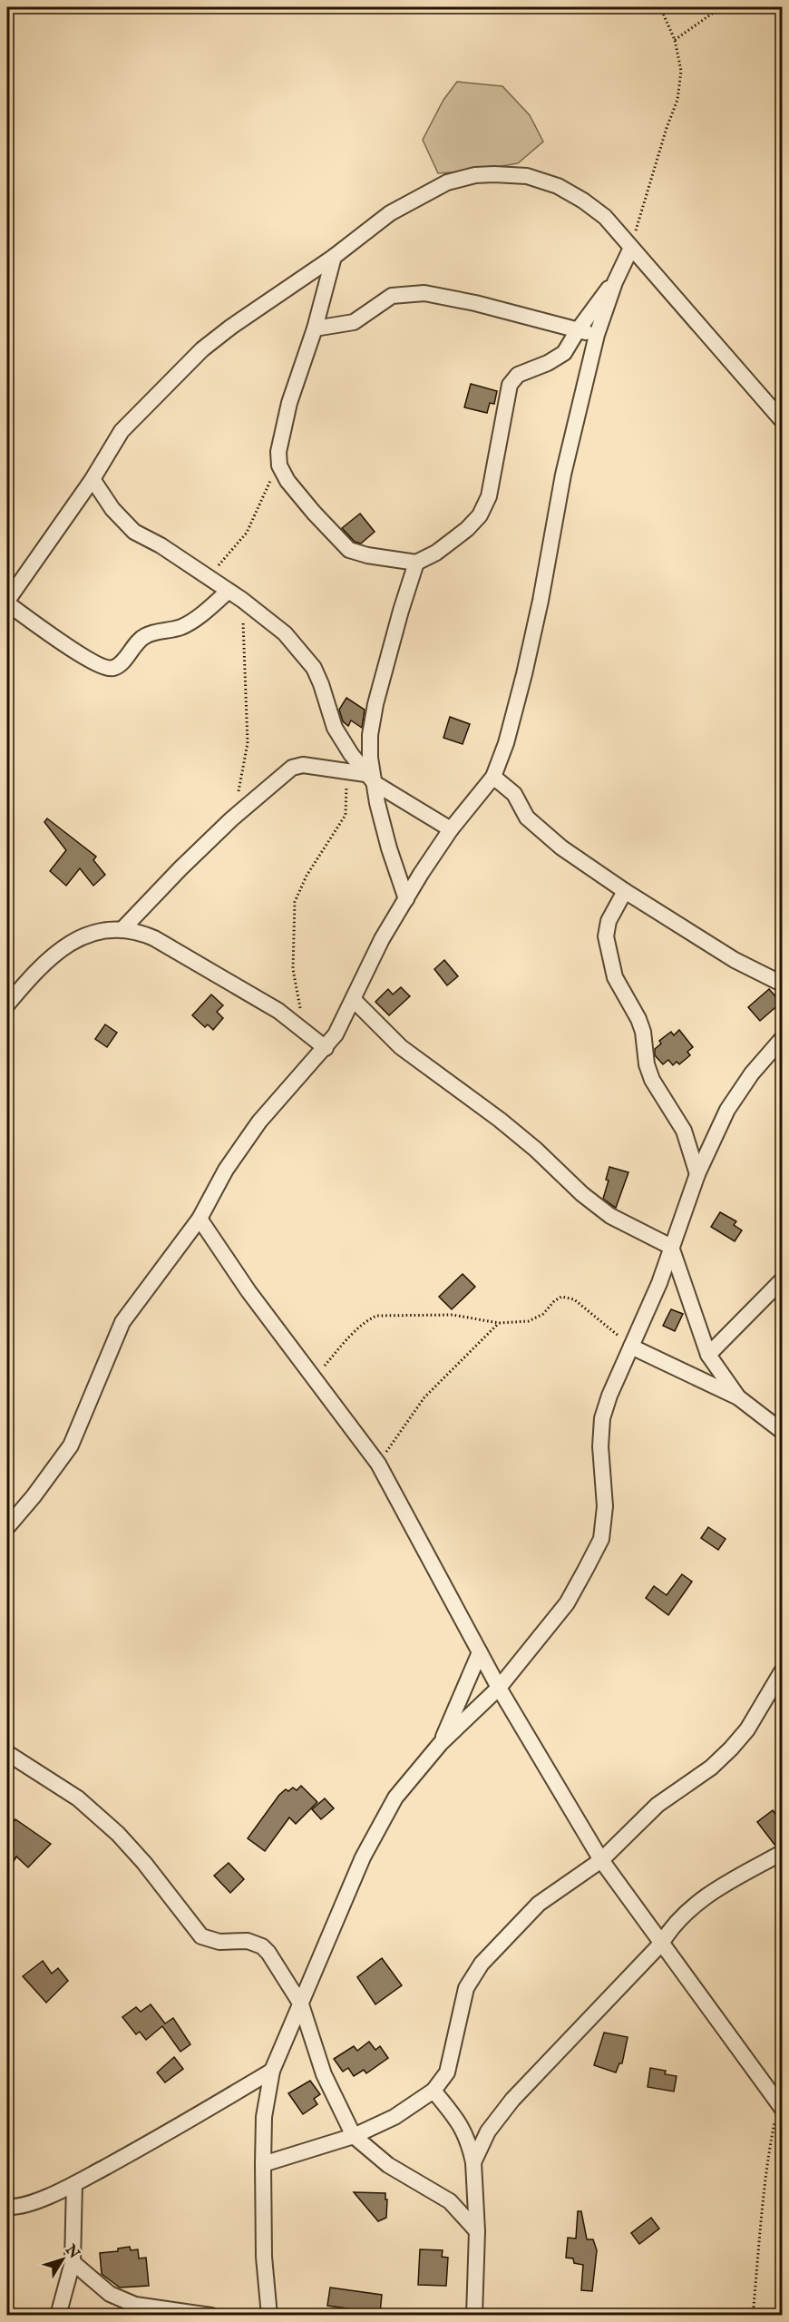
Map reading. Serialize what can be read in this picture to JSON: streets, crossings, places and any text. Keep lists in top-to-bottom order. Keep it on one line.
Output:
{"north":"top right"}
